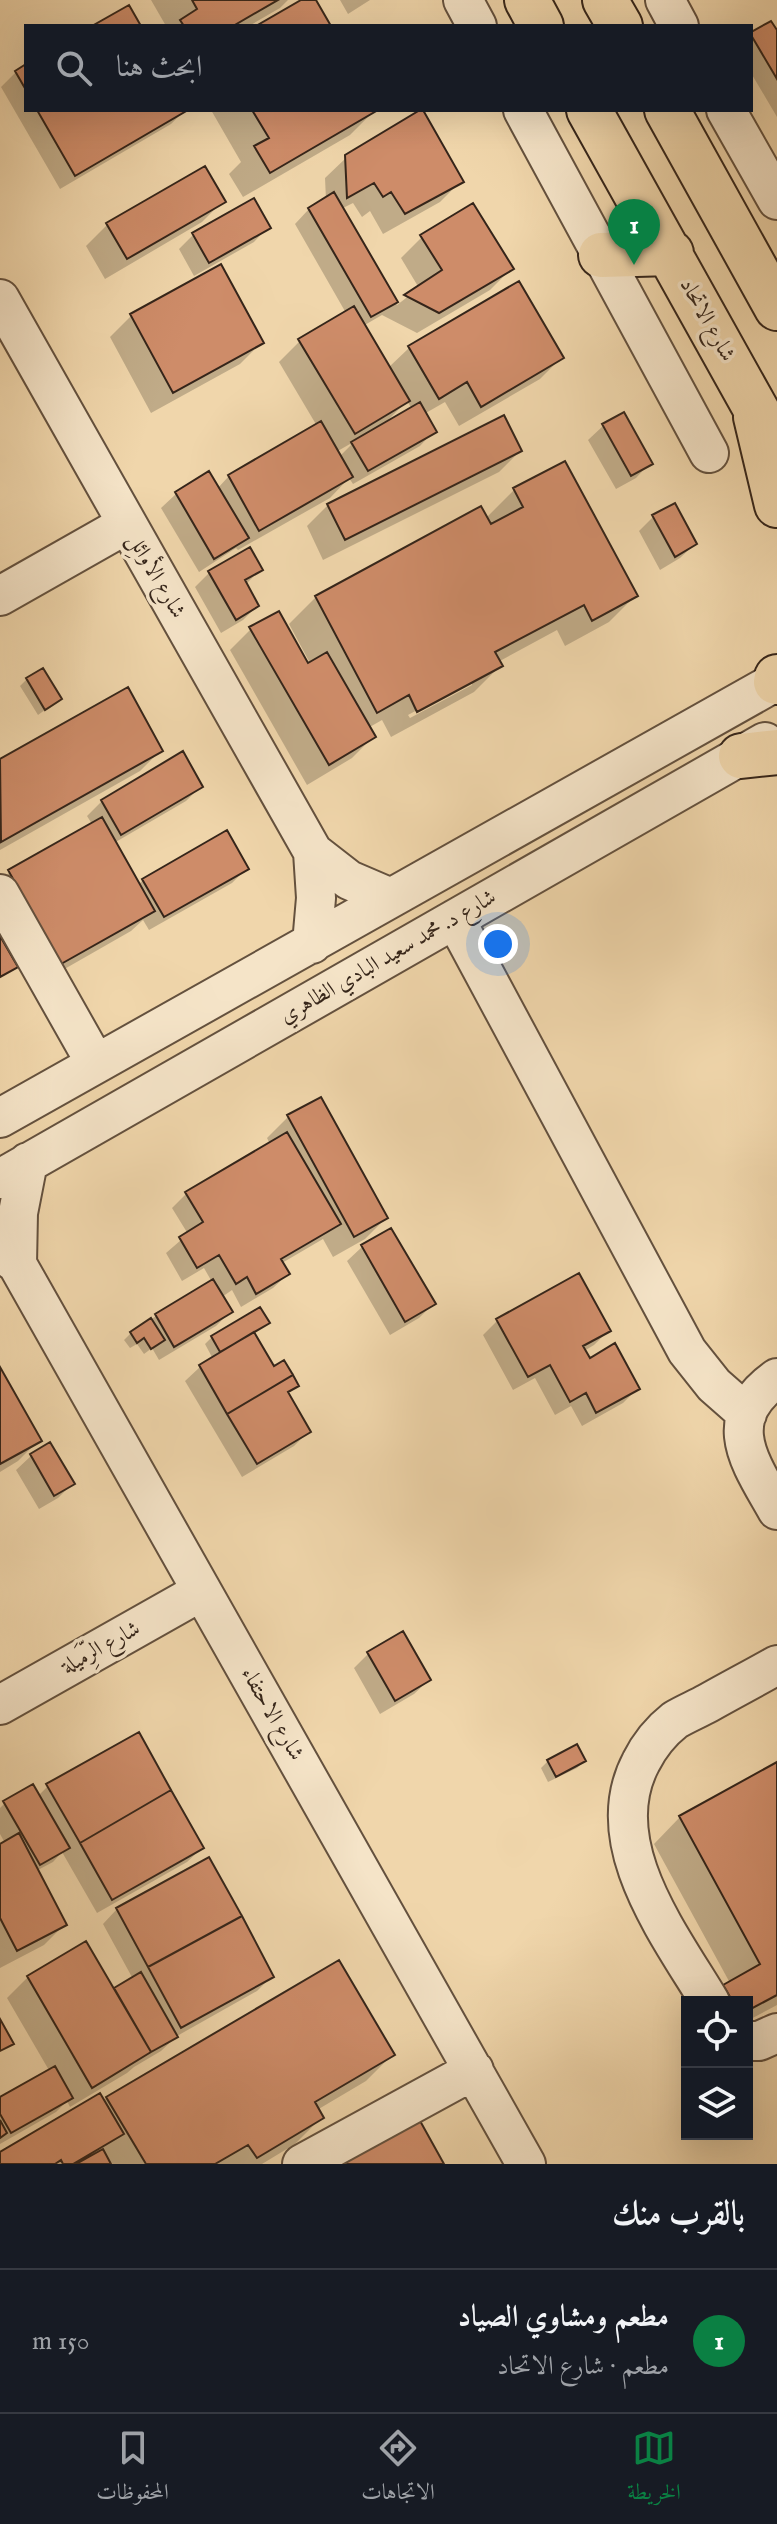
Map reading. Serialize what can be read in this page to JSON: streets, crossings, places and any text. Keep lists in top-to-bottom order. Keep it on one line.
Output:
{"streets":{"main road":["شارع الاتحاد"],"street":["شارع الأوائِل","شارع د. محمد سعيد البادي الظاهري","شارع الرِّمَيلة","شارع الاحتفاء"]},"crossings":[["شارع د. محمد سعيد البادي الظاهري","شارع الاحتفاء"],["شارع الرِّمَيلة","شارع الاحتفاء"]],"page":{"search":"ابحث هنا","pins":"1","heading":"بالقرب منك","list":[{"mark":"1","name":"مطعم ومشاوي الصياد","note":"مطعم · شارع الاتحاد","value":"150 m"}],"nav":["الخريطة","الاتجاهات","المحفوظات"]}}
